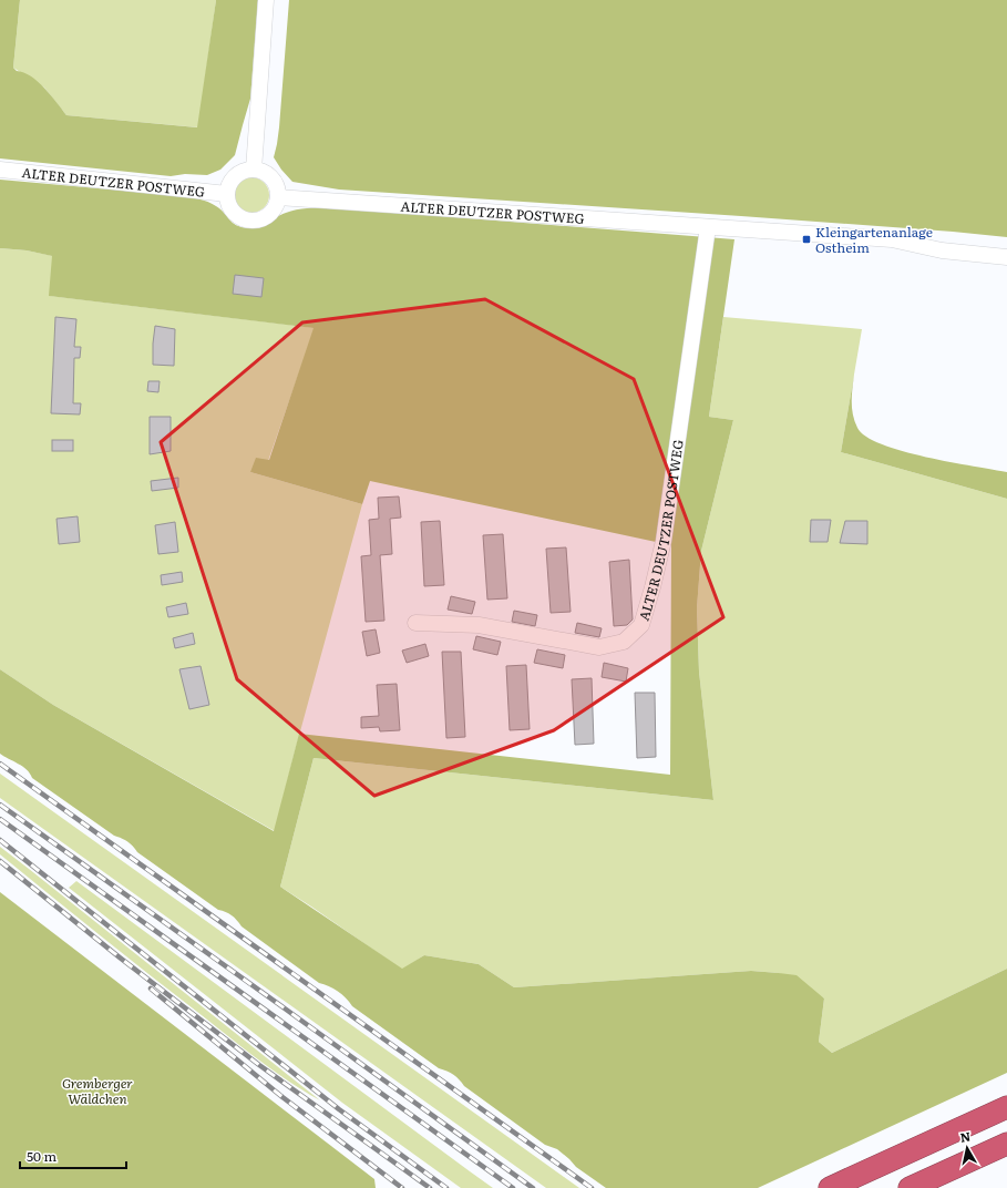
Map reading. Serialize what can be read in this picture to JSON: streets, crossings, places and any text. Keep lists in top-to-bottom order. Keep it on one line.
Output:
{"streets":{"street":["ALTER DEUTZER POSTWEG"]},"parks":["Gremberger Wäldchen"],"places":{"transit":["Kleingartenanlage Ostheim"]},"scale_bar":"50 m","north":"top"}
